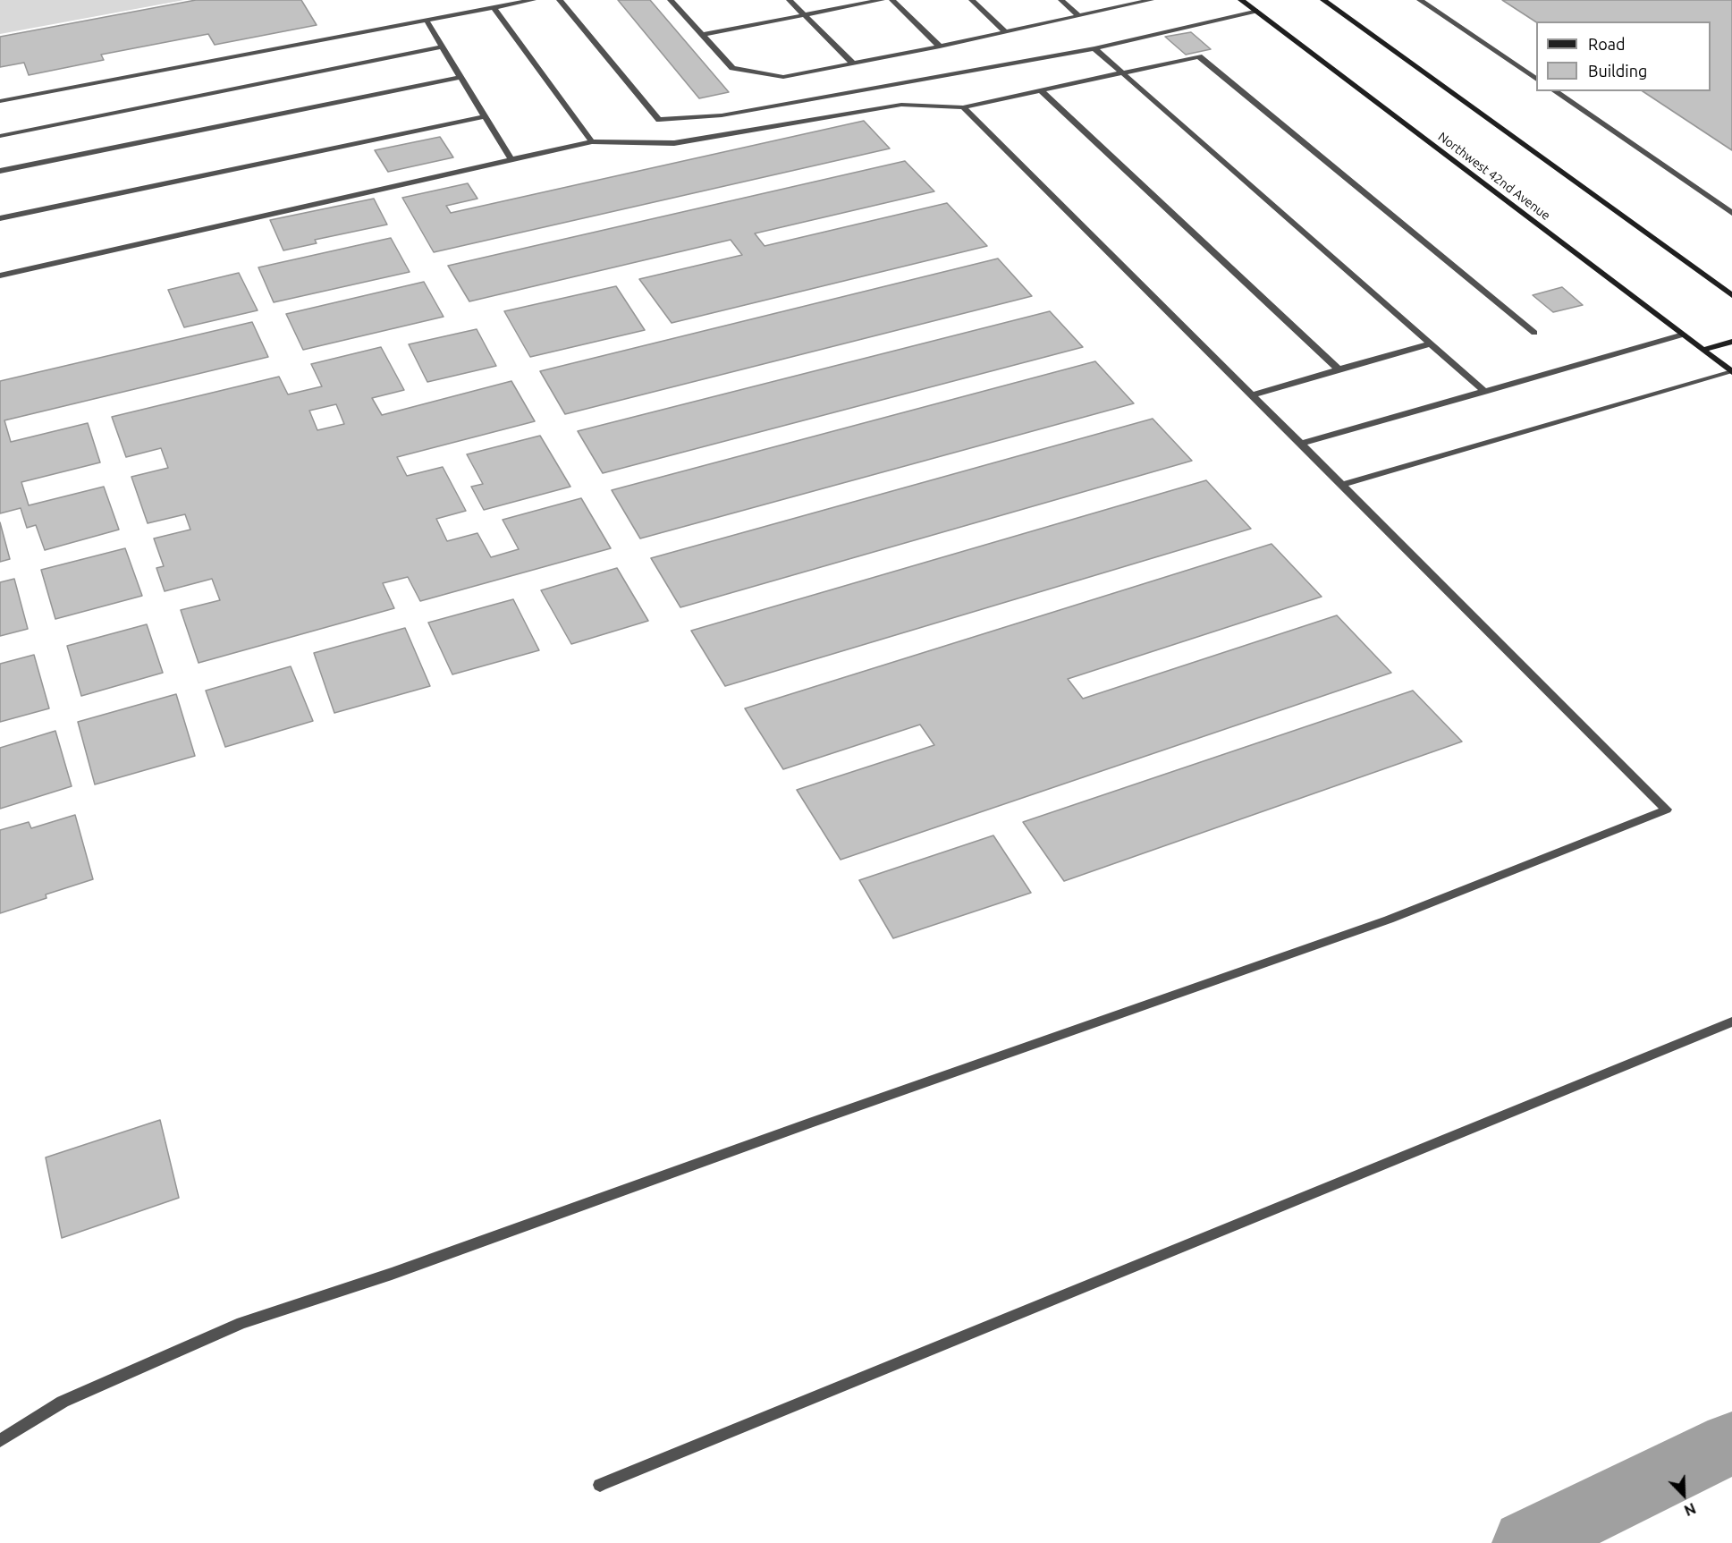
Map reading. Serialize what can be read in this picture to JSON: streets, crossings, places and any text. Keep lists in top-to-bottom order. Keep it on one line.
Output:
{"streets":{"main road":["Northwest 42nd Avenue"]},"legend":["Road","Building"],"north":"bottom right"}
